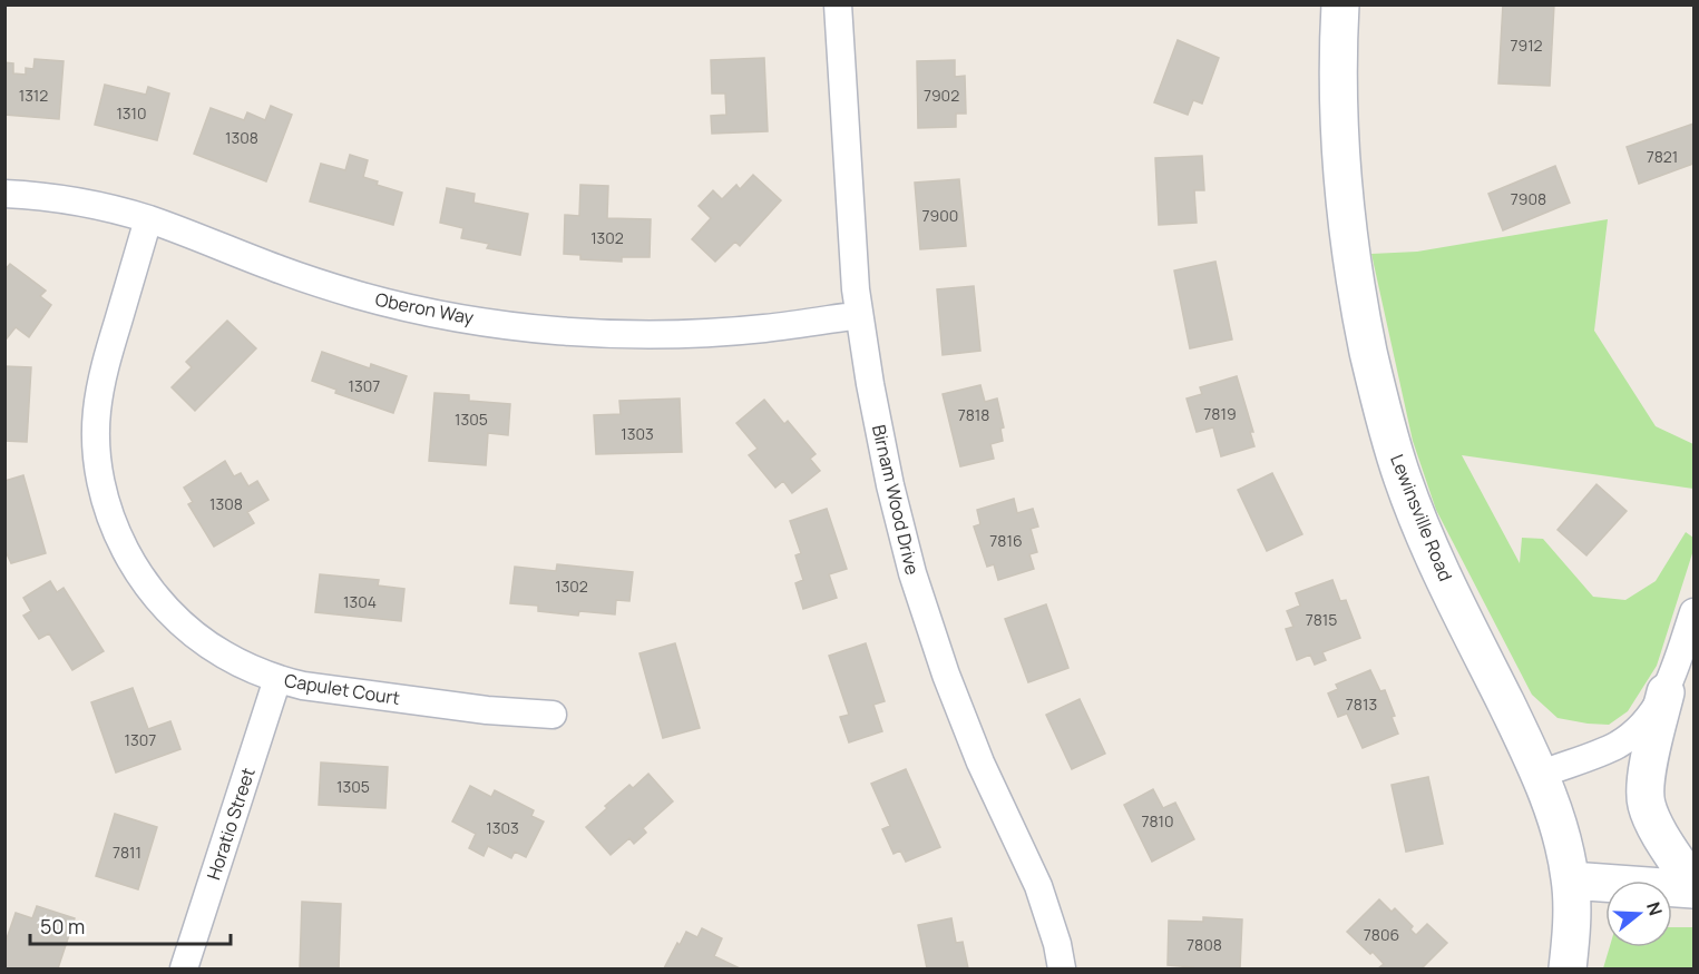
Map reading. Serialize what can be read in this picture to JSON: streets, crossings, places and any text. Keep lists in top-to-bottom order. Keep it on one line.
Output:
{"streets":{"main road":["Lewinsville Road"],"street":["Oberon Way","Birnam Wood Drive","Capulet Court","Horatio Street"]},"crossings":[["Oberon Way","Birnam Wood Drive"],["Oberon Way","Capulet Court"],["Capulet Court","Horatio Street"]],"house_numbers":["7912","1312","7902","1310","1308","7821","7908","7900","1302","1307","7819","7818","1305","1303","1308","7816","1302","1304","7815","7813","1307","1305","7810","1303","7811","7806","7808"],"scale_bar":"50 m","north":"right"}
